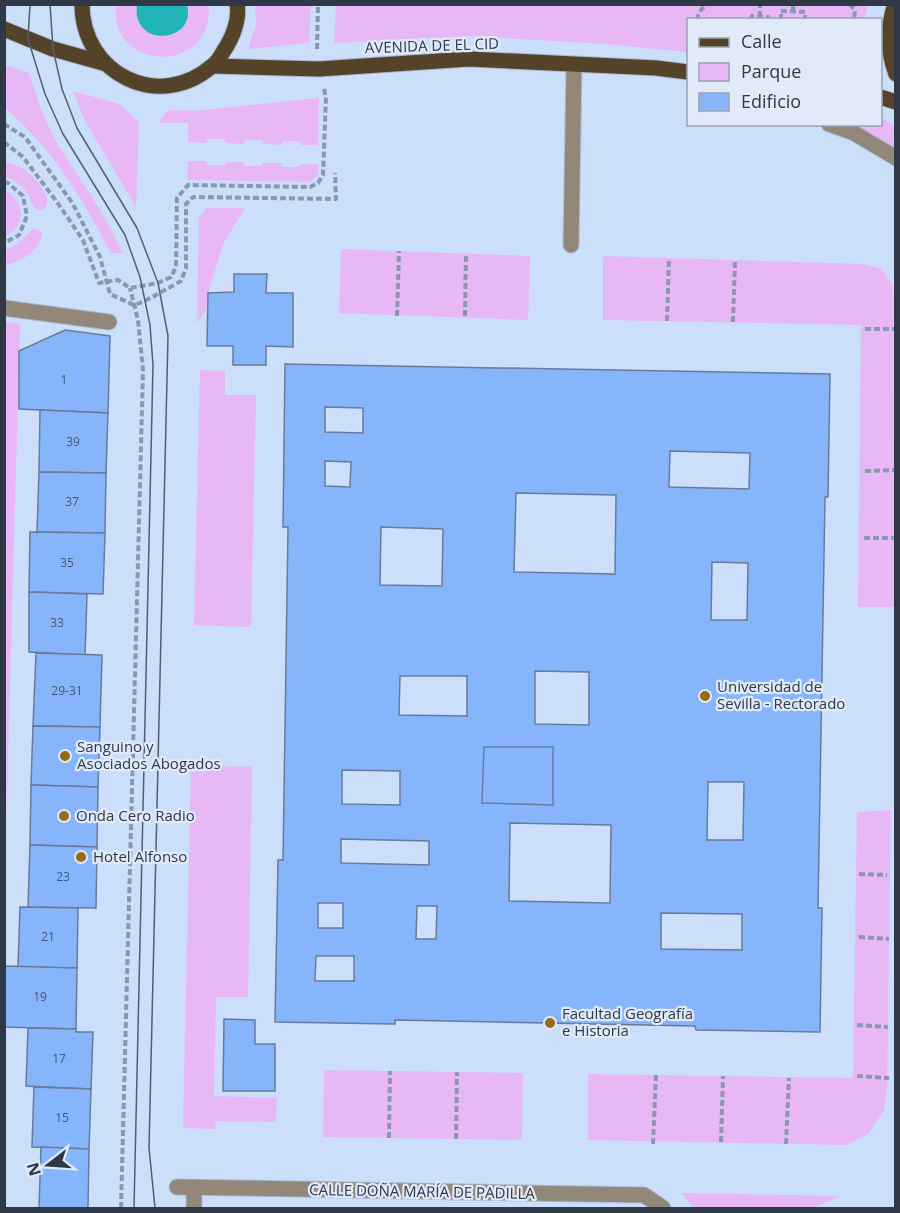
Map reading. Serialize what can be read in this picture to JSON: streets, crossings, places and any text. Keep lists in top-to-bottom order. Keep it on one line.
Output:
{"streets":{"main road":["AVENIDA DE EL CID"],"street":["CALLE DOÑA MARÍA DE PADILLA"]},"places":["Universidad de Sevilla - Rectorado","Sanguino y Asociados Abogados","Onda Cero Radio","Hotel Alfonso","Facultad Geografía e Historia"],"house_numbers":["1","39","37","35","33","29-31","23","21","19","17","15"],"legend":["Calle","Parque","Edificio"],"north":"left"}
